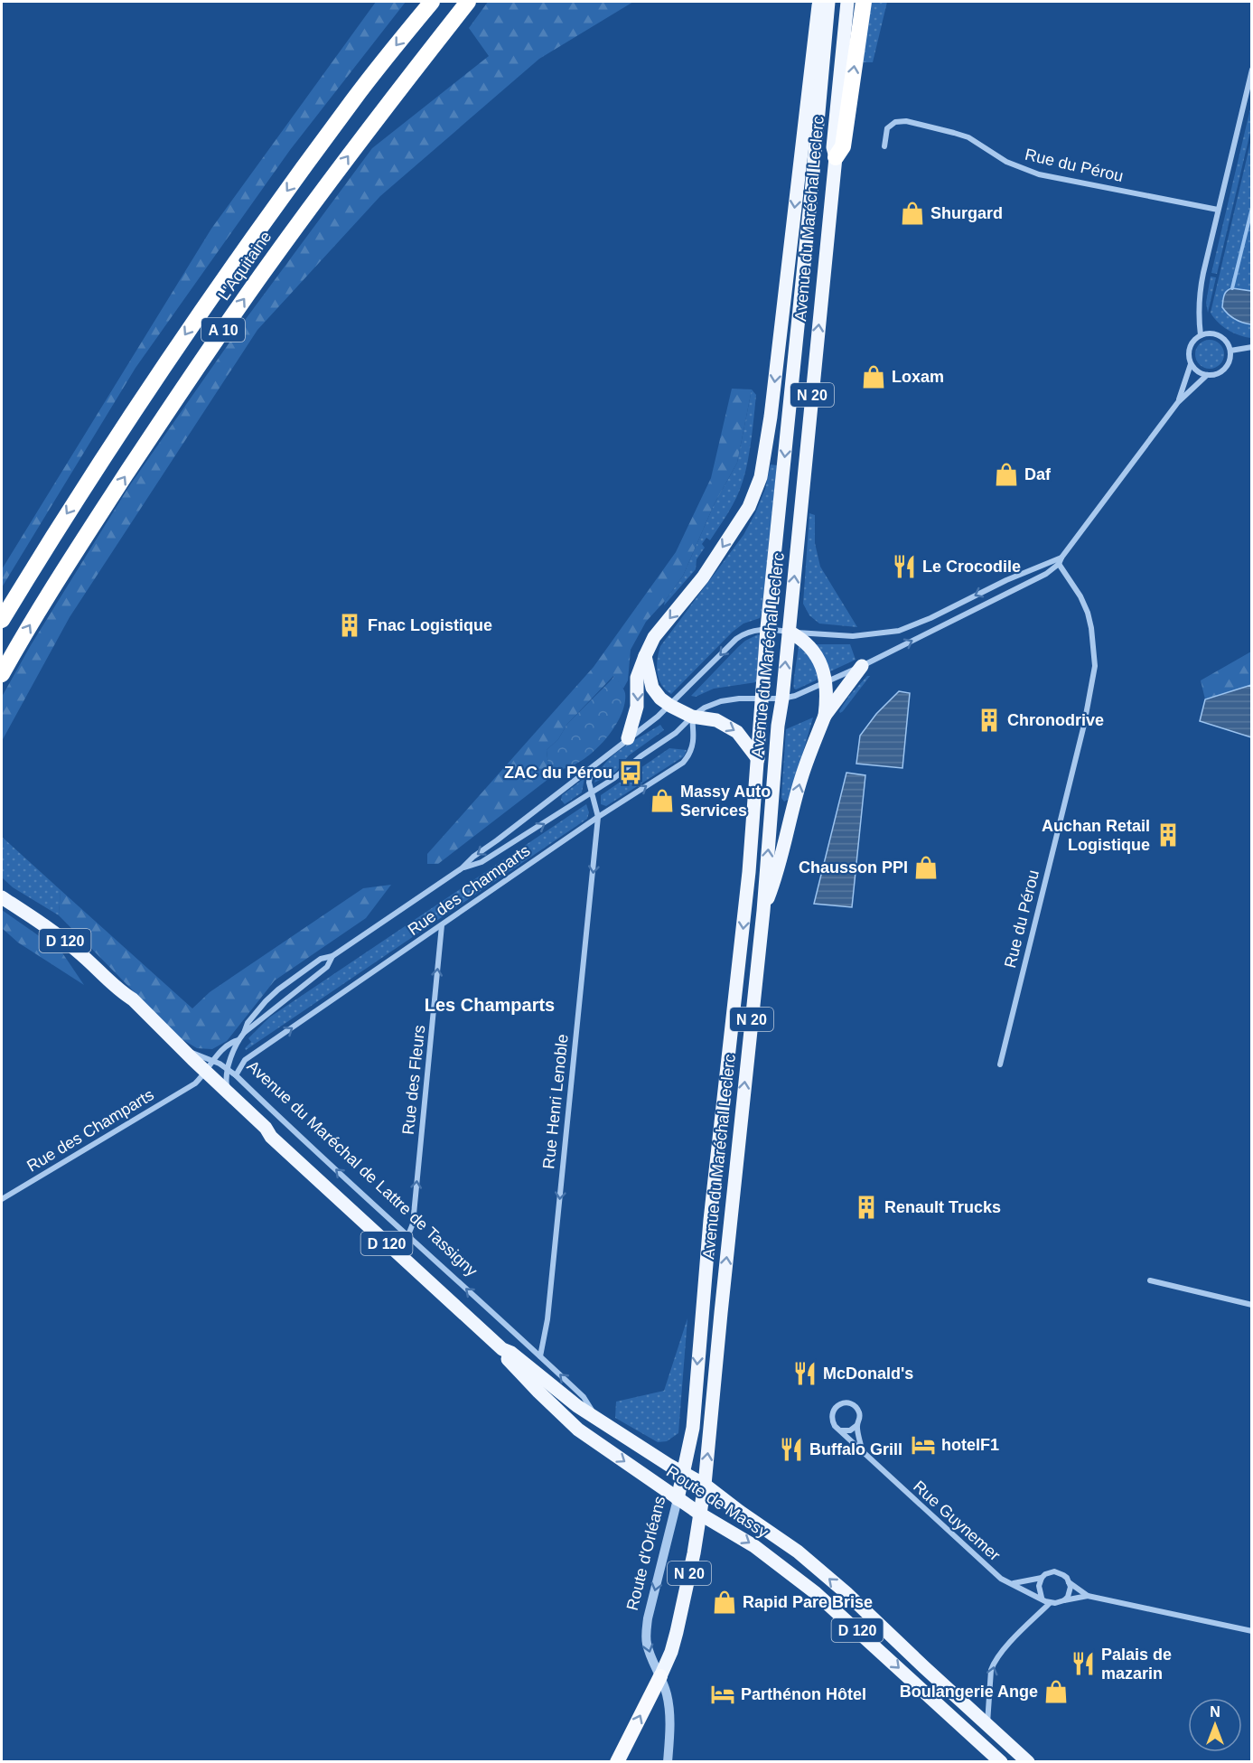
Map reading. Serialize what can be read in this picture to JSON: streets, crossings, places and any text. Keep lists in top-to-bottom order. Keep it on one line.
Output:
{"streets":{"highway":["L'Aquitaine","A 10","N 20"],"main road":["Avenue du Maréchal Leclerc","D 120","Avenue du Maréchal de Lattre de Tassigny","Route de Massy","Route d'Orléans"],"street":["Rue du Pérou","Rue des Champarts","Rue des Fleurs","Rue Henri Lenoble","Rue Guynemer"]},"crossings":[["Avenue du Maréchal Leclerc","N 20"],["Avenue du Maréchal Leclerc","Rue des Champarts"],["Avenue du Maréchal Leclerc","Route de Massy"],["Avenue du Maréchal Leclerc","Route d'Orléans"],["N 20","Route de Massy"],["N 20","Route d'Orléans"],["Rue des Champarts","Rue des Fleurs"],["Rue des Champarts","Rue Henri Lenoble"],["Rue des Champarts","Avenue du Maréchal de Lattre de Tassigny"],["Rue des Fleurs","Avenue du Maréchal de Lattre de Tassigny"],["Rue Henri Lenoble","Route de Massy"],["Avenue du Maréchal de Lattre de Tassigny","Route de Massy"],["Route de Massy","Route d'Orléans"]],"one_way":["Rue des Fleurs","Rue Henri Lenoble"],"districts":["Les Champarts"],"places":{"shop":["Shurgard","Loxam","Daf","Massy Auto Services","Chausson PPI","Rapid Pare Brise","Boulangerie Ange"],"restaurant":["Le Crocodile","McDonald's","Buffalo Grill","Palais de mazarin"],"building":["Fnac Logistique","Chronodrive","Auchan Retail Logistique","Renault Trucks"],"bus stop":["ZAC du Pérou"],"hotel":["hotelF1","Parthénon Hôtel"]},"north":"top"}
